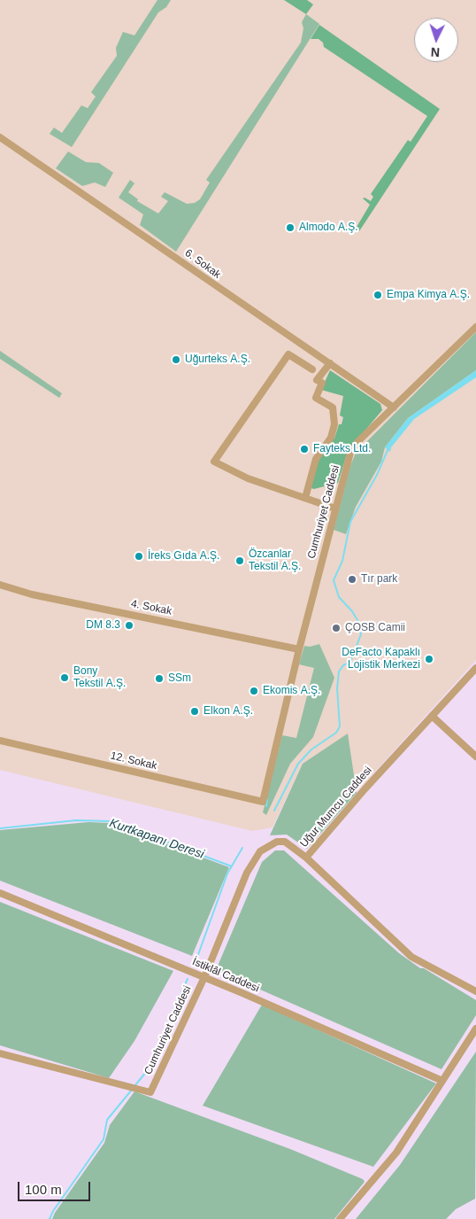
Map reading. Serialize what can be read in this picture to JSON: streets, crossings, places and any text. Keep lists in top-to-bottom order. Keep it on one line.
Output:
{"streets":{"street":["6. Sokak","Cumhuriyet Caddesi","4. Sokak","12. Sokak","Uğur Mumcu Caddesi","İstiklâl Caddesi"]},"crossings":[["6. Sokak","Cumhuriyet Caddesi"],["Cumhuriyet Caddesi","4. Sokak"],["Cumhuriyet Caddesi","12. Sokak"],["Cumhuriyet Caddesi","Uğur Mumcu Caddesi"],["Cumhuriyet Caddesi","İstiklâl Caddesi"]],"water":["Kurtkapanı Deresi"],"places":["Almodo A.Ş.","Empa Kimya A.Ş.","Uğurteks A.Ş.","Fayteks Ltd.","İreks Gıda A.Ş.","Özcanlar Tekstil A.Ş.","Tır park","DM 8.3","ÇOSB Camii","DeFacto Kapaklı Lojistik Merkezi","Bony Tekstil A.Ş.","SSm","Ekomis A.Ş.","Elkon A.Ş."],"scale_bar":"100 m","north":"bottom"}
